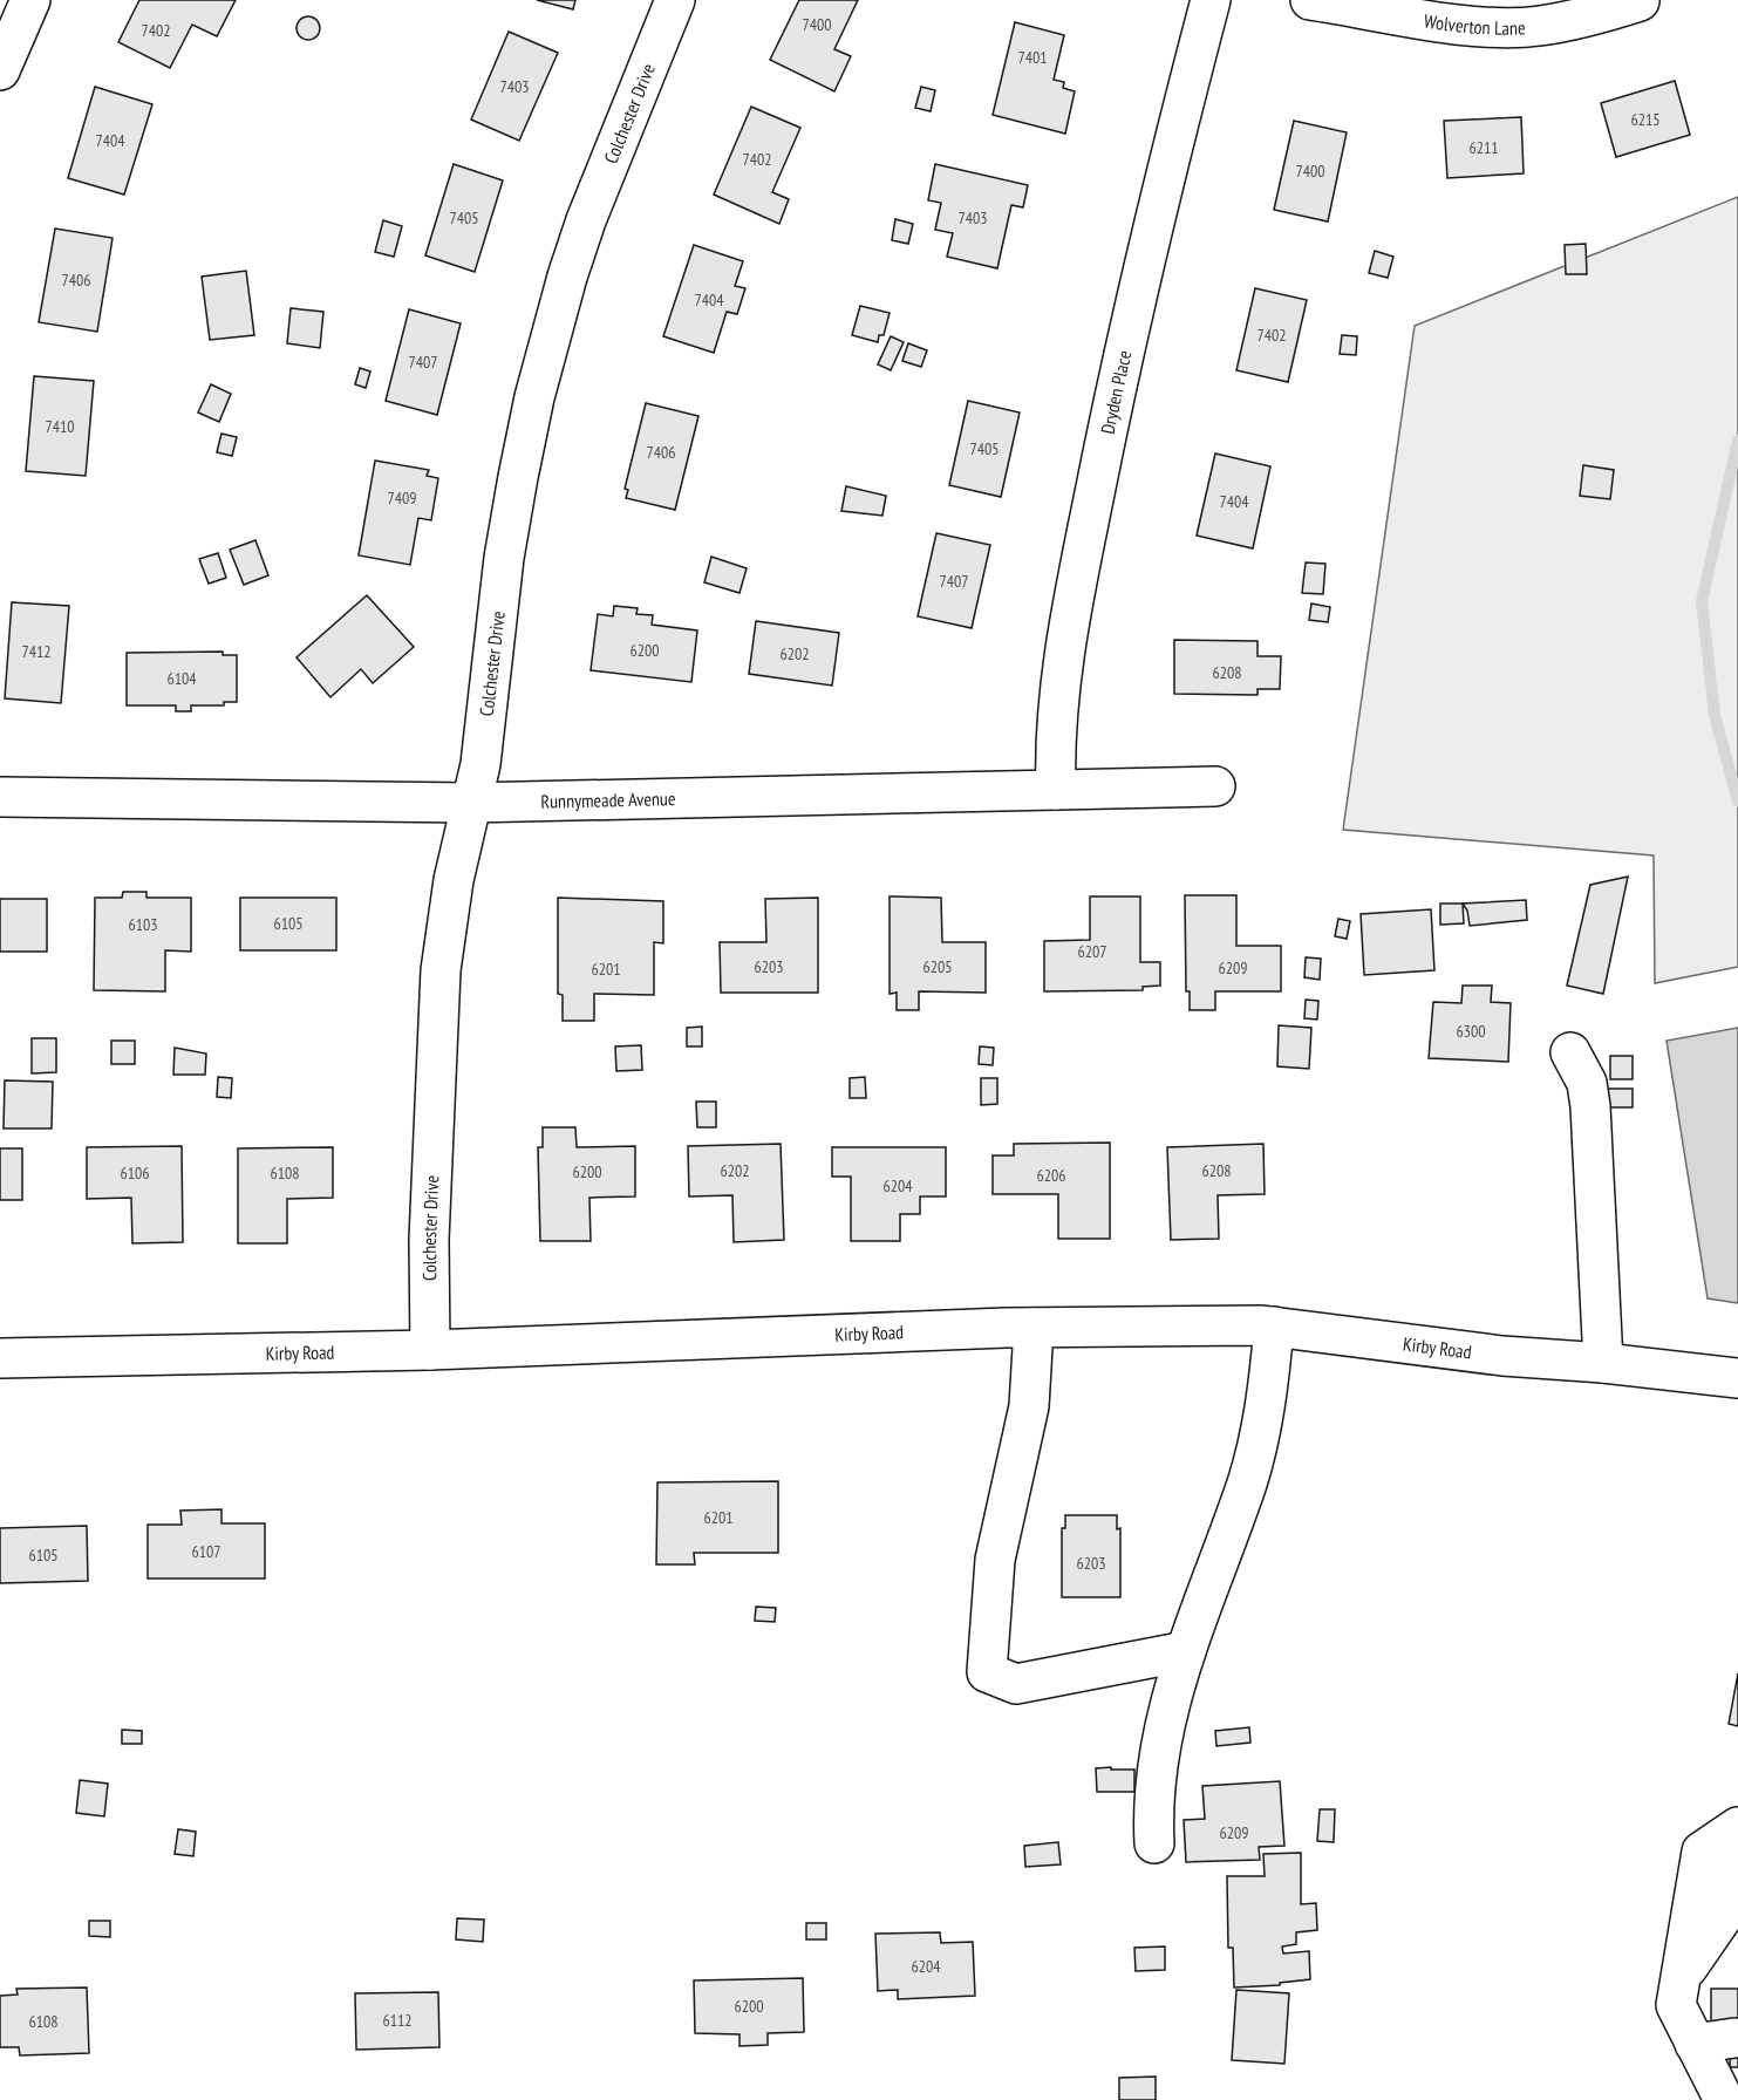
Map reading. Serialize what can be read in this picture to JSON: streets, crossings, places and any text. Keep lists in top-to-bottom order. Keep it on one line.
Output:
{"streets":{"street":["Wolverton Lane","Colchester Drive","Dryden Place","Runnymeade Avenue","Kirby Road"]},"crossings":[["Colchester Drive","Runnymeade Avenue"],["Colchester Drive","Kirby Road"],["Dryden Place","Runnymeade Avenue"]],"house_numbers":["7400","7402","7401","7403","6215","7404","6211","7402","7400","7405","7403","7406","7404","7402","7407","7410","7405","7406","7409","7404","7407","6200","7412","6202","6208","6104","6105","6103","6207","6203","6205","6209","6201","6300","6202","6208","6200","6106","6108","6206","6204","6201","6107","6105","6203","6209","6204","6200","6112","6108"]}
